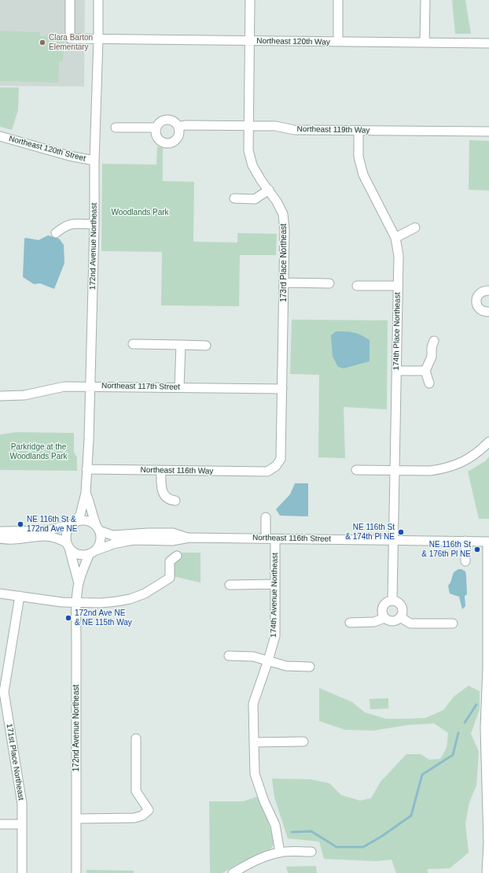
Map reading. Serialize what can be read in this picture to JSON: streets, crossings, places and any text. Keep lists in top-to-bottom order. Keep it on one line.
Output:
{"streets":{"street":["Northeast 120th Way","Northeast 119th Way","Northeast 120th Street","172nd Avenue Northeast","173rd Place Northeast","174th Place Northeast","Northeast 117th Street","Northeast 116th Way","Northeast 116th Street","174th Avenue Northeast","171st Place Northeast"]},"crossings":[["Northeast 120th Way","172nd Avenue Northeast"],["Northeast 120th Way","173rd Place Northeast"],["Northeast 119th Way","173rd Place Northeast"],["Northeast 119th Way","174th Place Northeast"],["Northeast 120th Street","172nd Avenue Northeast"],["172nd Avenue Northeast","Northeast 117th Street"],["172nd Avenue Northeast","Northeast 116th Way"],["172nd Avenue Northeast","Northeast 116th Street"],["173rd Place Northeast","Northeast 117th Street"],["173rd Place Northeast","Northeast 116th Way"],["174th Place Northeast","Northeast 116th Street"],["Northeast 116th Street","174th Avenue Northeast"]],"parks":["Woodlands Park","Parkridge at the Woodlands Park"],"places":["Clara Barton Elementary","NE 116th St & 172nd Ave NE","NE 116th St & 174th Pl NE","NE 116th St & 176th Pl NE","172nd Ave NE & NE 115th Way"]}
